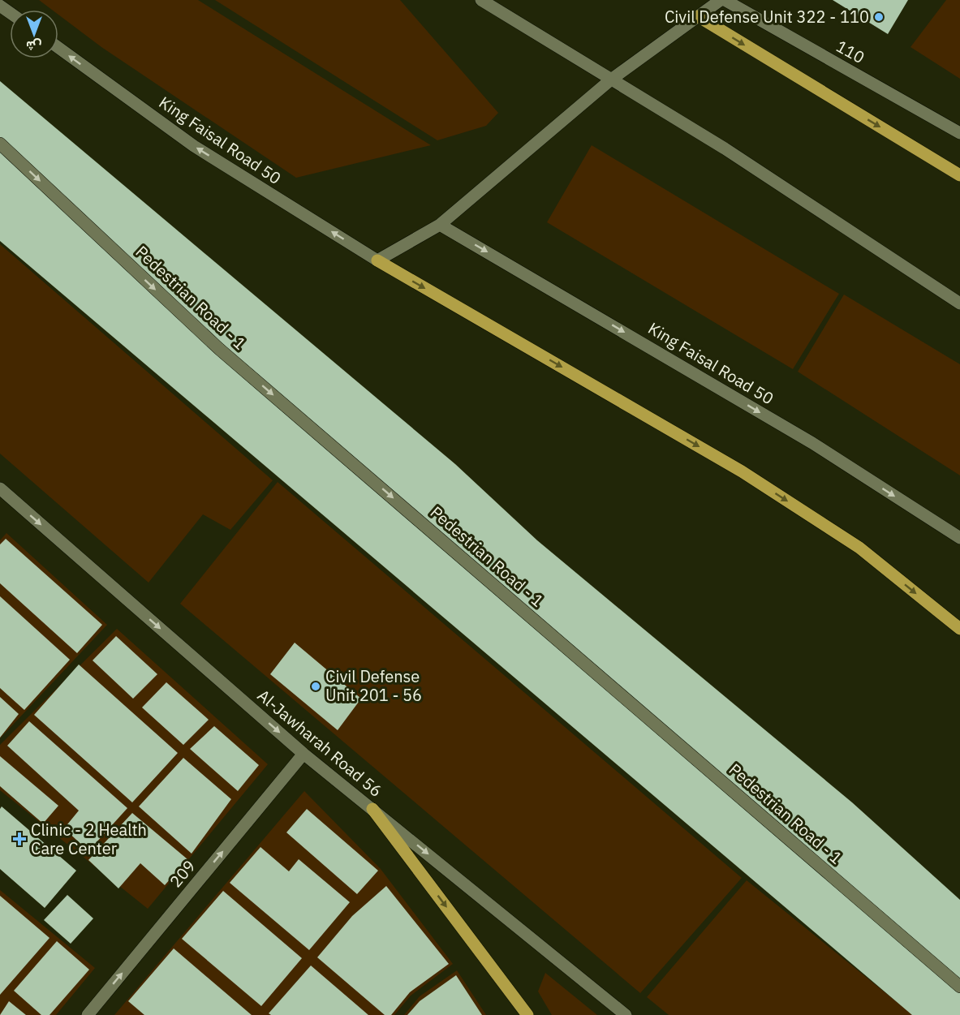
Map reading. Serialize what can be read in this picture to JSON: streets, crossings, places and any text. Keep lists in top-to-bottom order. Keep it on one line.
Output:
{"streets":{"street":["110","King Faisal Road 50","Pedestrian Road - 1","Al-Jawharah Road 56","209"]},"crossings":[["Al-Jawharah Road 56","209"]],"one_way":["Pedestrian Road - 1","Al-Jawharah Road 56","209"],"places":{"other":["Civil Defense Unit 322 - 110","Civil Defense Unit 201 - 56"],"health":["Clinic - 2 Health Care Center"]},"north":"bottom"}
